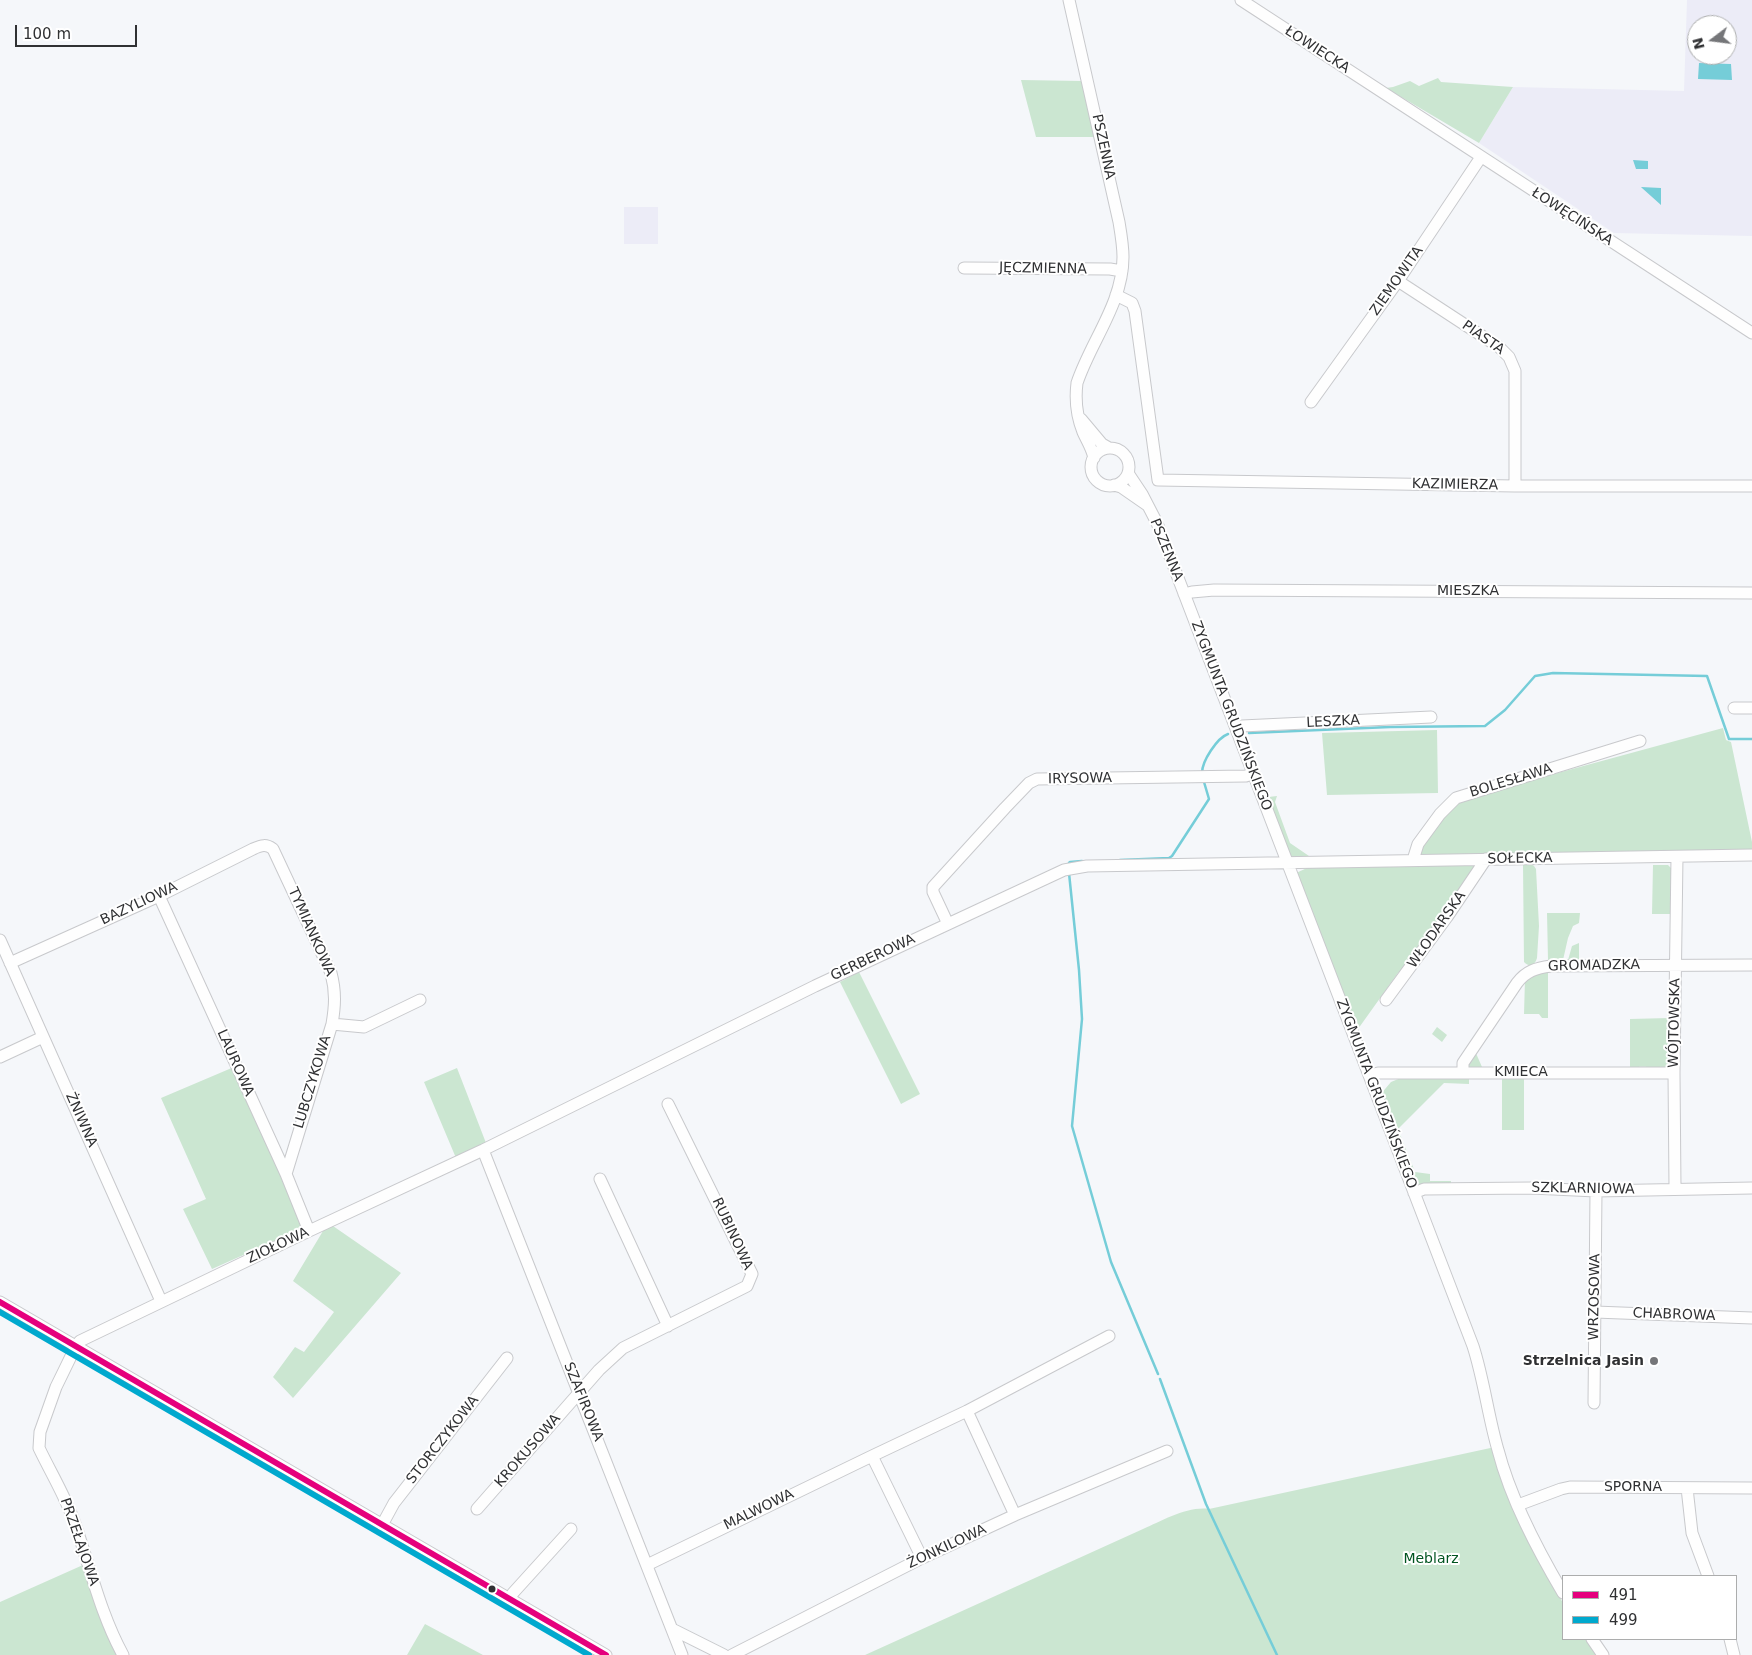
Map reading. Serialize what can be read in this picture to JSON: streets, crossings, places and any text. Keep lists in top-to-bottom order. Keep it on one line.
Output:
{"streets":{"street":["ŁOWIECKA","PSZENNA","ŁOWĘCIŃSKA","JĘCZMIENNA","ZIEMOWITA","PIASTA","KAZIMIERZA","MIESZKA","ZYGMUNTA GRUDZIŃSKIEGO","LESZKA","IRYSOWA","BOLESŁAWA","SOŁECKA","BAZYLIOWA","WŁODARSKA","TYMIANKOWA","GERBEROWA","GROMADZKA","WÓJTOWSKA","LAUROWA","KMIECA","LUBCZYKOWA","ŻNIWNA","SZKLARNIOWA","RUBINOWA","ZIOŁOWA","WRZOSOWA","CHABROWA","SZAFIROWA","STORCZYKOWA","KROKUSOWA","SPORNA","MALWOWA","PRZEŁAJOWA","ŻONKILOWA"]},"crossings":[["ŁOWIECKA","ŁOWĘCIŃSKA"],["PSZENNA","JĘCZMIENNA"],["PSZENNA","KAZIMIERZA"],["PSZENNA","MIESZKA"],["PSZENNA","ZYGMUNTA GRUDZIŃSKIEGO"],["ŁOWĘCIŃSKA","ZIEMOWITA"],["ZIEMOWITA","PIASTA"],["PIASTA","KAZIMIERZA"],["MIESZKA","ZYGMUNTA GRUDZIŃSKIEGO"],["ZYGMUNTA GRUDZIŃSKIEGO","LESZKA"],["ZYGMUNTA GRUDZIŃSKIEGO","IRYSOWA"],["ZYGMUNTA GRUDZIŃSKIEGO","SOŁECKA"],["ZYGMUNTA GRUDZIŃSKIEGO","GERBEROWA"],["ZYGMUNTA GRUDZIŃSKIEGO","KMIECA"],["ZYGMUNTA GRUDZIŃSKIEGO","SZKLARNIOWA"],["ZYGMUNTA GRUDZIŃSKIEGO","SPORNA"],["IRYSOWA","GERBEROWA"],["BOLESŁAWA","SOŁECKA"],["SOŁECKA","WŁODARSKA"],["SOŁECKA","GERBEROWA"],["SOŁECKA","WÓJTOWSKA"],["BAZYLIOWA","TYMIANKOWA"],["BAZYLIOWA","LAUROWA"],["BAZYLIOWA","ŻNIWNA"],["TYMIANKOWA","LUBCZYKOWA"],["GERBEROWA","ZIOŁOWA"],["GERBEROWA","SZAFIROWA"],["GROMADZKA","WÓJTOWSKA"],["GROMADZKA","KMIECA"],["WÓJTOWSKA","KMIECA"],["WÓJTOWSKA","SZKLARNIOWA"],["LAUROWA","LUBCZYKOWA"],["LAUROWA","ZIOŁOWA"],["ŻNIWNA","ZIOŁOWA"],["SZKLARNIOWA","WRZOSOWA"],["RUBINOWA","SZAFIROWA"],["RUBINOWA","KROKUSOWA"],["ZIOŁOWA","SZAFIROWA"],["ZIOŁOWA","PRZEŁAJOWA"],["WRZOSOWA","CHABROWA"],["SZAFIROWA","KROKUSOWA"],["SZAFIROWA","MALWOWA"]],"parks":["Meblarz"],"places":["Strzelnica Jasin"],"lines":["transit line 491","transit line 499"],"legend":["491","499"],"scale_bar":"100 m","north":"left"}
